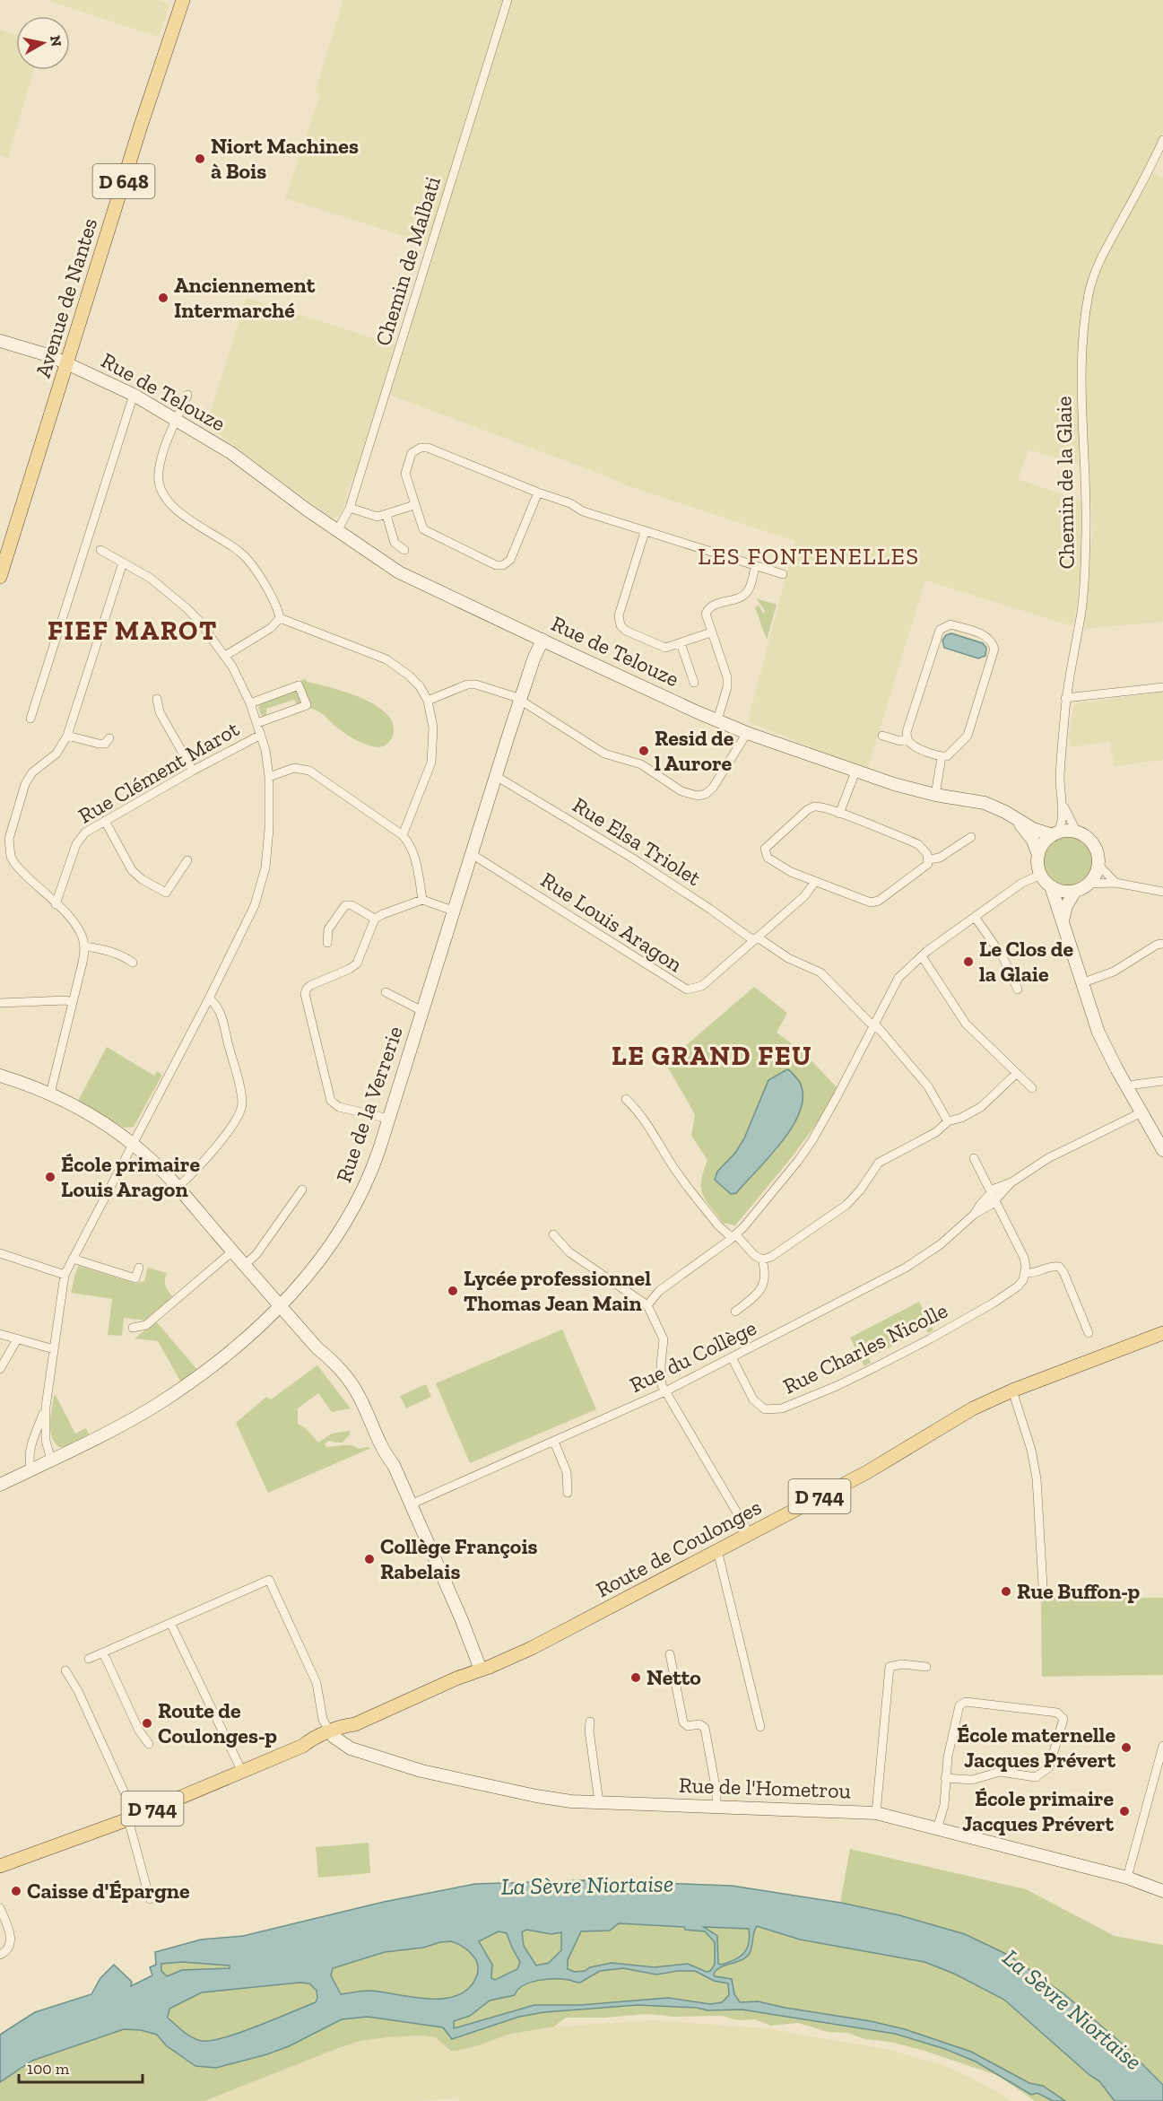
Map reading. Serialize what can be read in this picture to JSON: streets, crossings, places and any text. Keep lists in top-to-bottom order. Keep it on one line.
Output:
{"streets":{"main road":["D 648","Avenue de Nantes","D 744","Route de Coulonges"],"street":["Chemin de Malbati","Rue de Telouze","Chemin de la Glaie","Rue Clément Marot","Rue Elsa Triolet","Rue Louis Aragon","Rue de la Verrerie","Rue Charles Nicolle","Rue du Collège","Rue de l'Hometrou"]},"crossings":[["Chemin de Malbati","Rue de Telouze"],["Avenue de Nantes","Rue de Telouze"],["Rue de Telouze","Chemin de la Glaie"],["Rue de Telouze","Rue de la Verrerie"],["Rue Elsa Triolet","Rue Louis Aragon"],["Rue Elsa Triolet","Rue de la Verrerie"],["Rue Louis Aragon","Rue de la Verrerie"],["Rue Charles Nicolle","Rue du Collège"],["Route de Coulonges","Rue de l'Hometrou"]],"districts":["LES FONTENELLES","FIEF MAROT","LE GRAND FEU"],"water":["La Sèvre Niortaise"],"places":["Niort Machines à Bois","Anciennement Intermarché","Resid de l Aurore","Le Clos de la Glaie","École primaire Louis Aragon","Lycée professionnel Thomas Jean Main","Collège François Rabelais","Rue Buffon-p","Netto","Route de Coulonges-p","École maternelle Jacques Prévert","École primaire Jacques Prévert","Caisse d'Épargne"],"scale_bar":"100 m","north":"right"}
